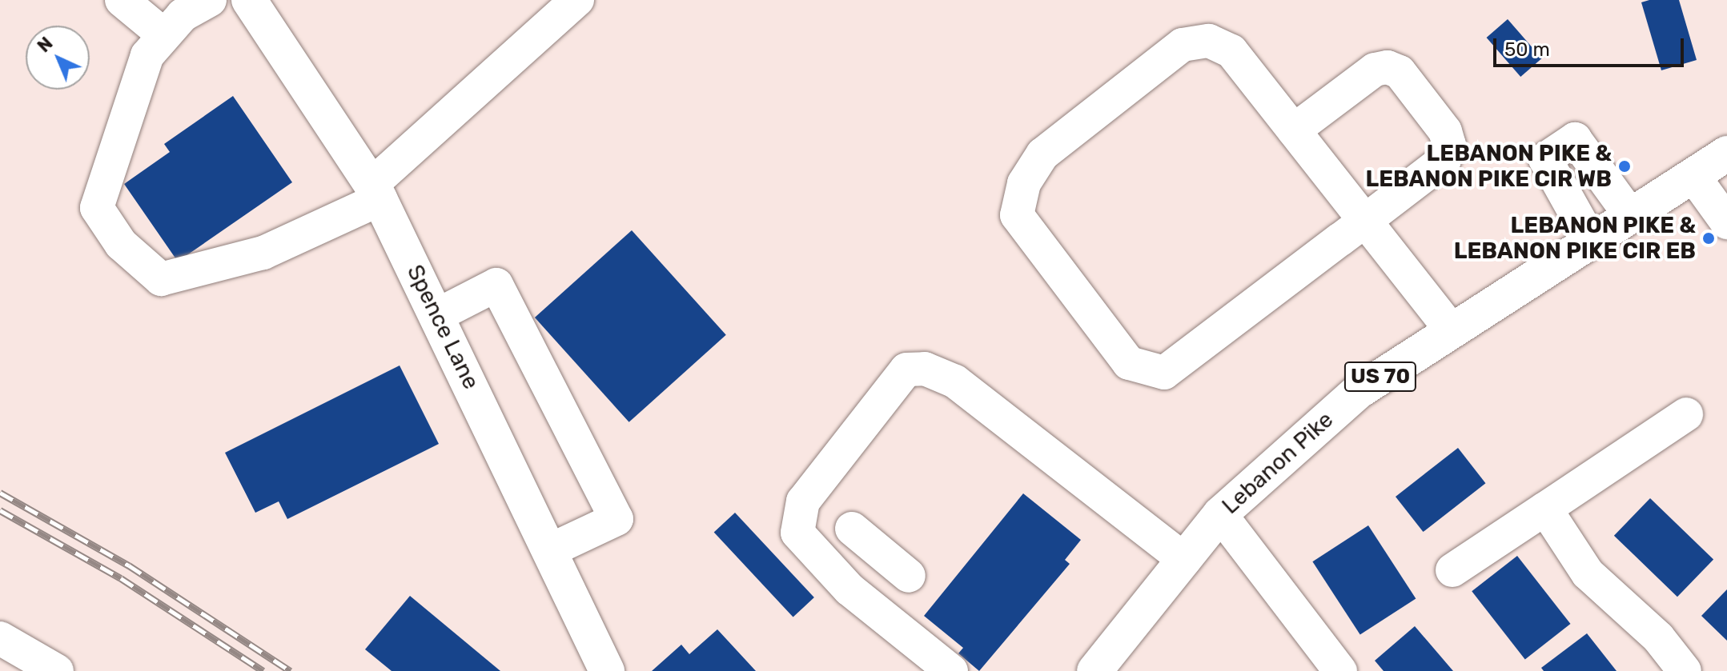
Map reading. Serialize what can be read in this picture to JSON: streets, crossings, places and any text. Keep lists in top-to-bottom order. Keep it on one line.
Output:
{"streets":{"main road":["Spence Lane","US 70","Lebanon Pike"]},"places":["LEBANON PIKE & LEBANON PIKE CIR WB","LEBANON PIKE & LEBANON PIKE CIR EB"],"scale_bar":"50 m","north":"top left"}
